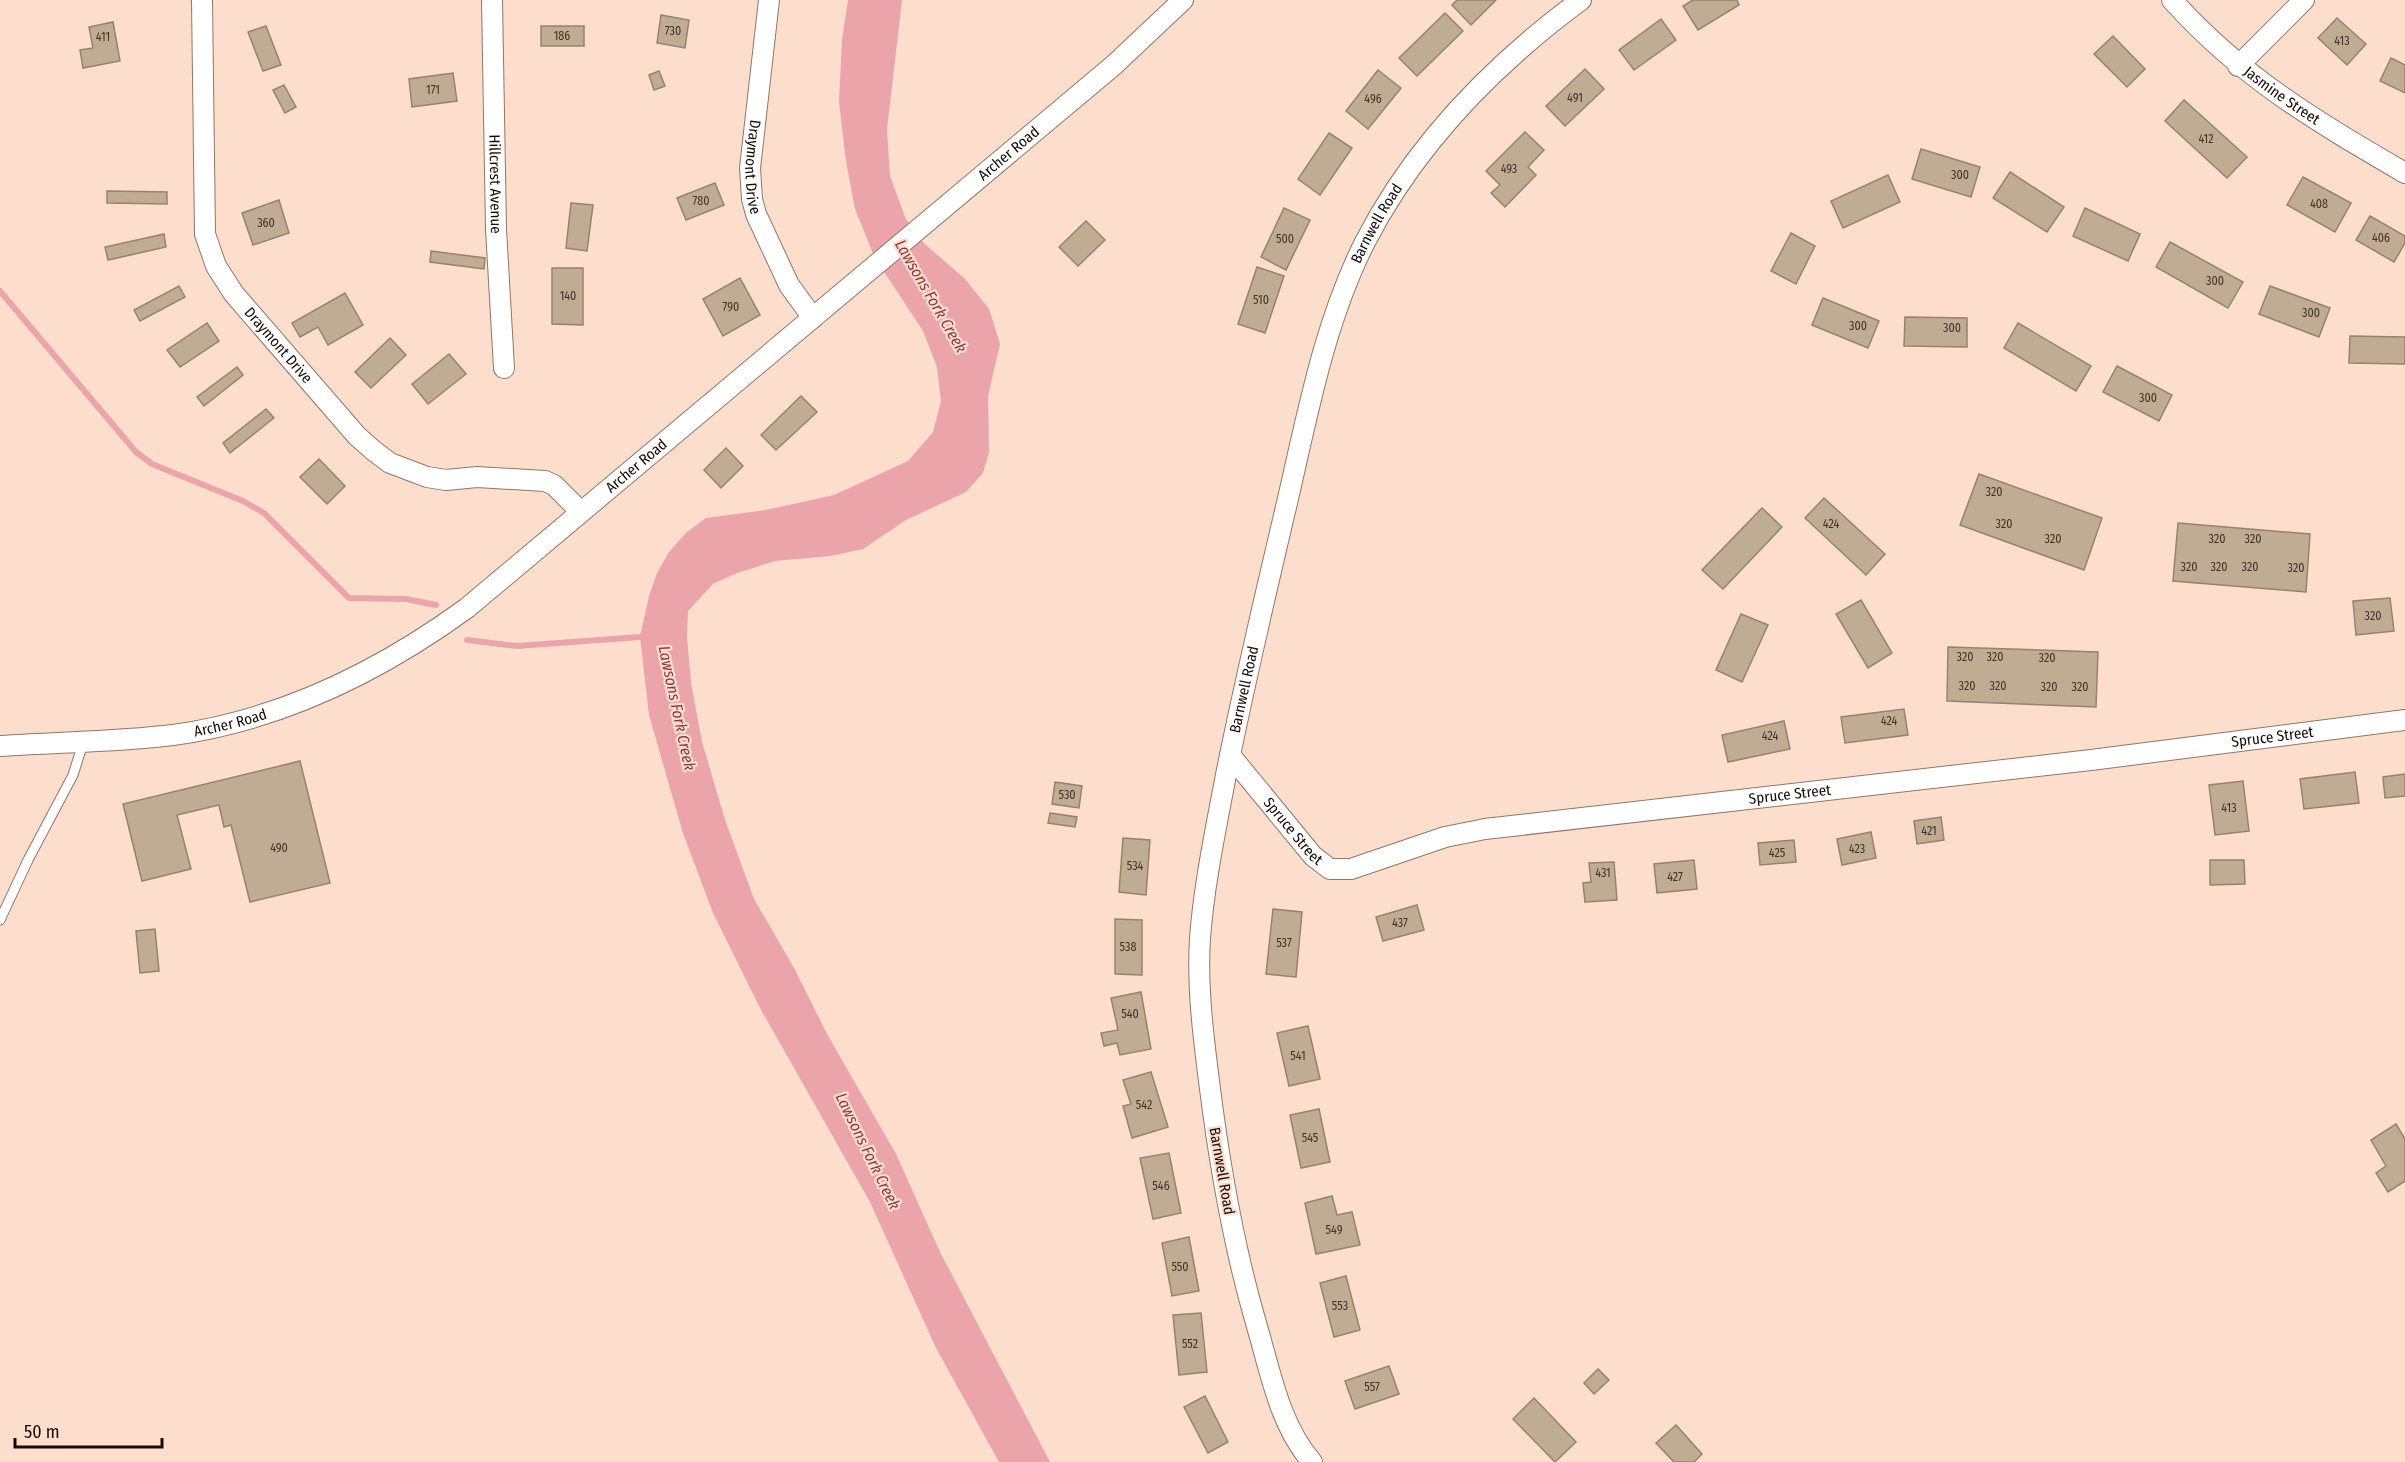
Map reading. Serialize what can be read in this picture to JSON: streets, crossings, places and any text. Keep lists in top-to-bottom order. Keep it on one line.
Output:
{"streets":{"street":["Jasmine Street","Archer Road","Draymont Drive","Hillcrest Avenue","Barnwell Road","Spruce Street"]},"crossings":[["Archer Road","Draymont Drive"],["Barnwell Road","Spruce Street"]],"water":["Lawsons Fork Creek"],"house_numbers":["730","186","411","413","171","491","496","412","493","300","780","408","360","406","500","300","140","510","790","300","300","300","300","320","424","320","320","320","320","320","320","320","320","320","320","320","320","320","320","320","320","424","424","530","413","421","490","423","425","534","431","427","437","537","538","540","541","542","545","546","549","550","553","552","557"],"scale_bar":"50 m"}
